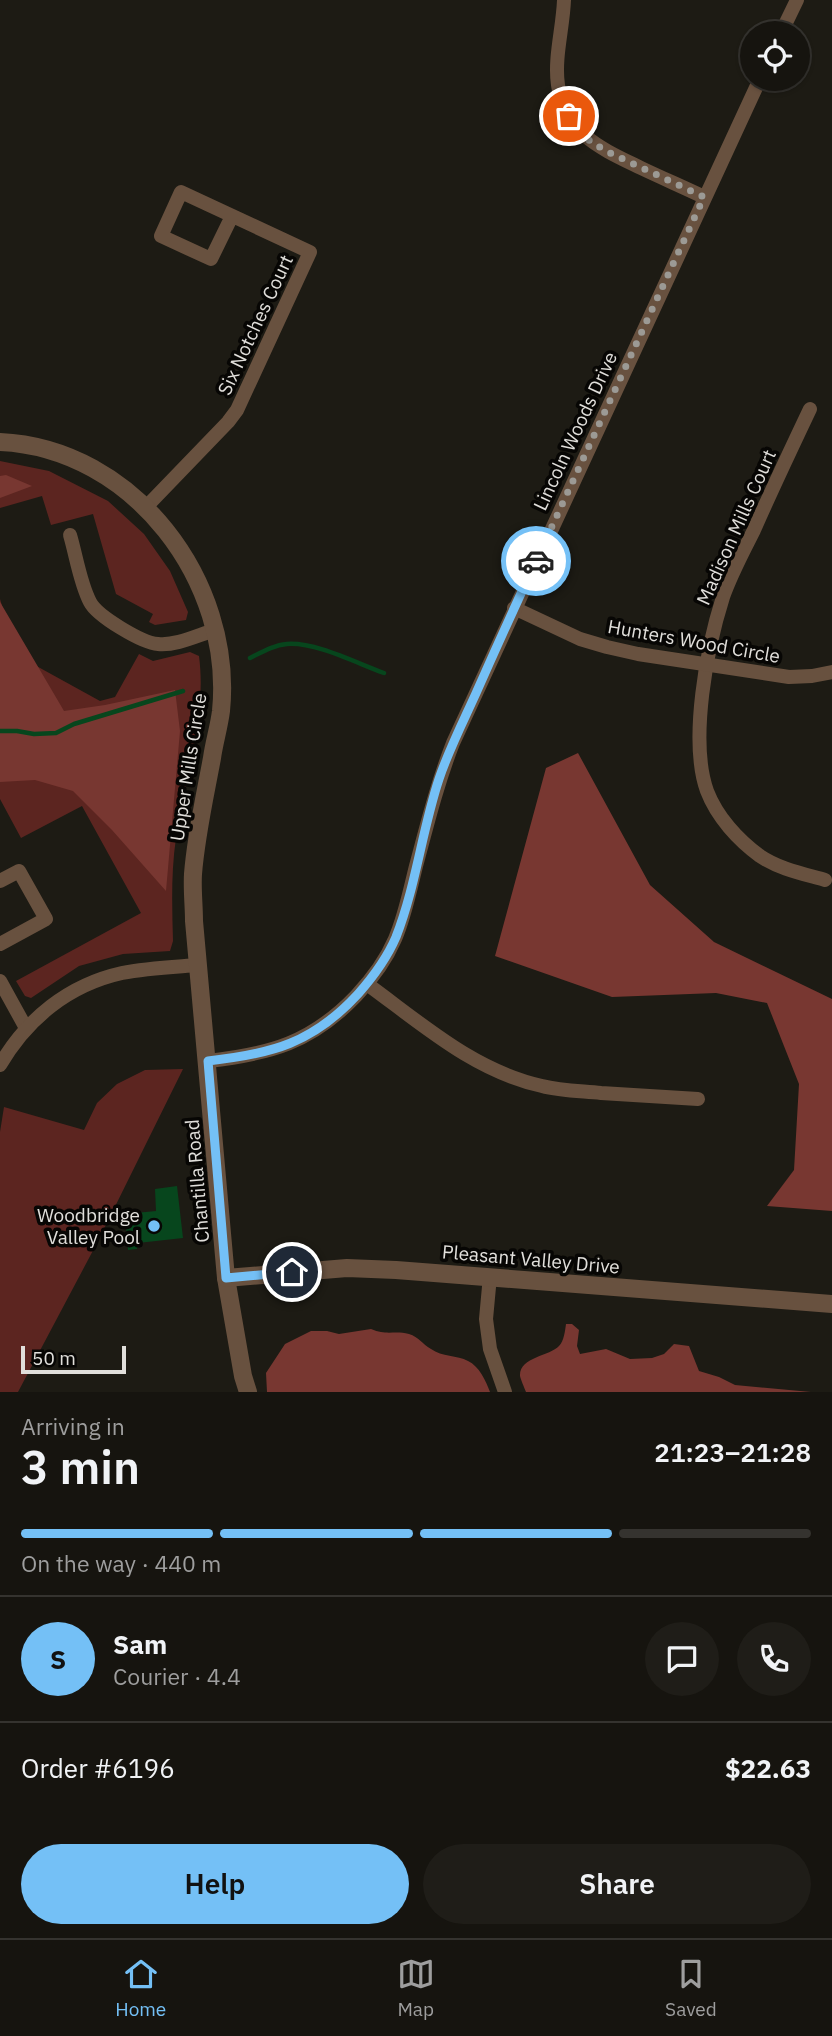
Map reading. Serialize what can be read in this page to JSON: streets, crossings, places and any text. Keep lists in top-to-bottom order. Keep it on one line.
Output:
{"streets":{"street":["Six Notches Court","Lincoln Woods Drive","Madison Mills Court","Hunters Wood Circle","Upper Mills Circle","Chantilla Road","Pleasant Valley Drive"]},"crossings":[["Six Notches Court","Upper Mills Circle"],["Lincoln Woods Drive","Hunters Wood Circle"],["Lincoln Woods Drive","Chantilla Road"],["Madison Mills Court","Hunters Wood Circle"],["Upper Mills Circle","Chantilla Road"],["Chantilla Road","Pleasant Valley Drive"]],"places":["Woodbridge Valley Pool"],"scale_bar":"50 m","page":{"scale":"50 m","heading":["3 min","Arriving in","21:23–21:28"],"panel":["Sam","Courier · 4.4","Order #6196","$22.63"],"bar":"On the way · 440 m","round":"S","buttons":["Help","Share"],"tabs":["Home","Map","Saved"]}}
